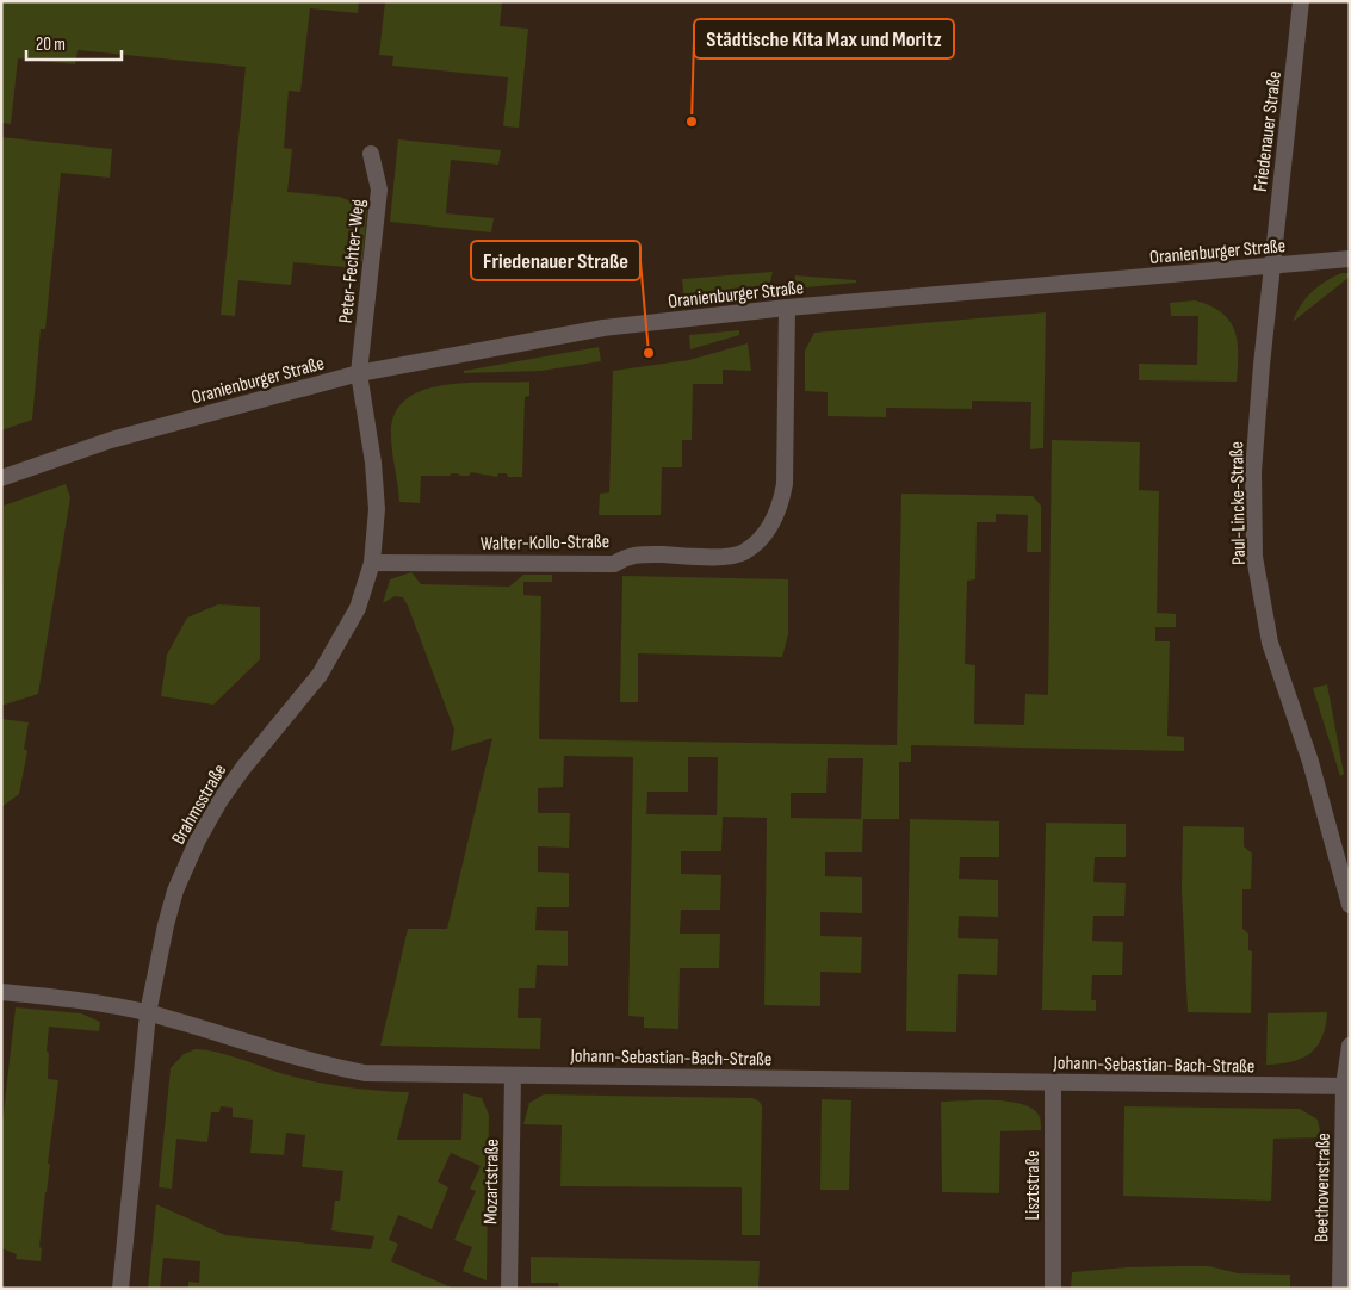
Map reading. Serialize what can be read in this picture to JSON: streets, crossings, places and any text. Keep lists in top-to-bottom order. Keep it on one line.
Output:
{"streets":{"street":["Friedenauer Straße","Oranienburger Straße","Peter-Fechter-Weg","Paul-Lincke-Straße","Walter-Kollo-Straße","Brahmsstraße","Johann-Sebastian-Bach-Straße","Mozartstraße","Lisztstraße","Beethovenstraße"]},"crossings":[["Friedenauer Straße","Oranienburger Straße"],["Friedenauer Straße","Paul-Lincke-Straße"],["Oranienburger Straße","Peter-Fechter-Weg"],["Oranienburger Straße","Paul-Lincke-Straße"],["Oranienburger Straße","Walter-Kollo-Straße"],["Oranienburger Straße","Brahmsstraße"],["Peter-Fechter-Weg","Brahmsstraße"],["Walter-Kollo-Straße","Brahmsstraße"],["Brahmsstraße","Johann-Sebastian-Bach-Straße"],["Johann-Sebastian-Bach-Straße","Mozartstraße"],["Johann-Sebastian-Bach-Straße","Lisztstraße"],["Johann-Sebastian-Bach-Straße","Beethovenstraße"]],"places":["Städtische Kita Max und Moritz","Friedenauer Straße"],"scale_bar":"20 m"}
